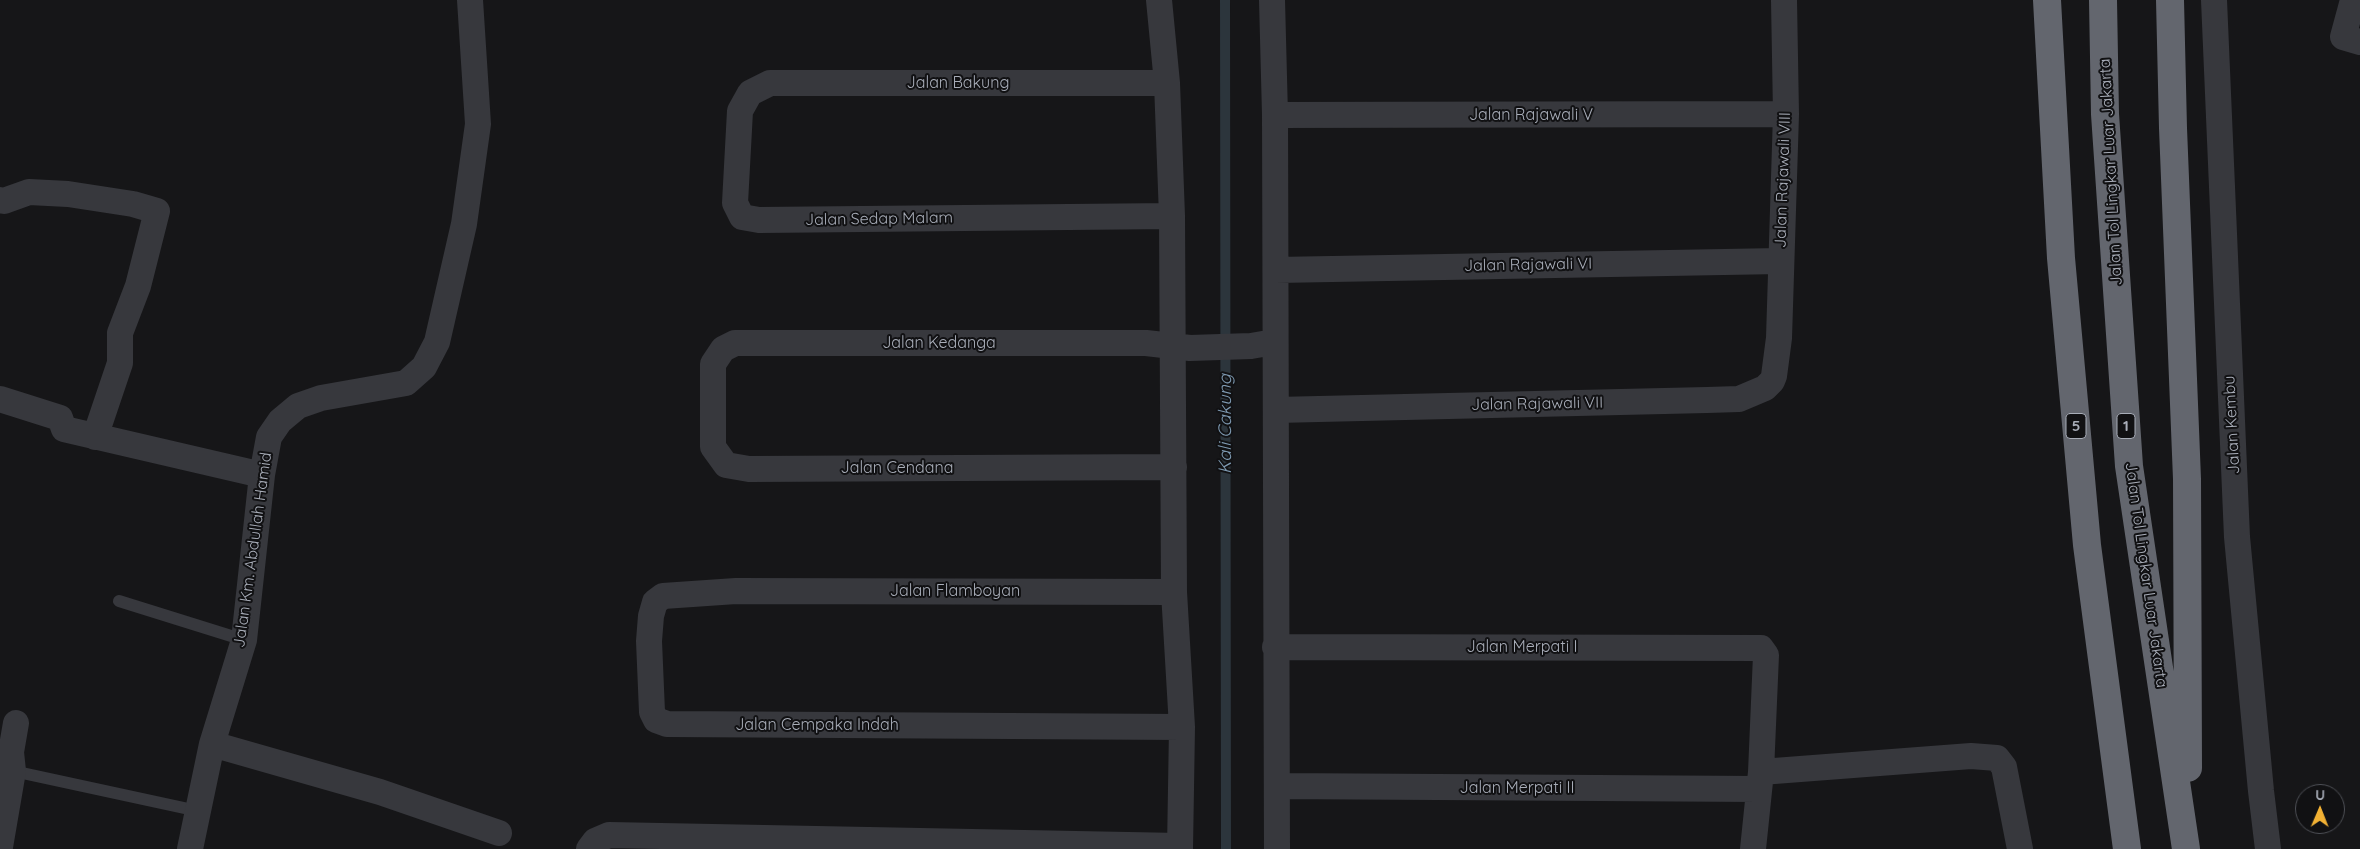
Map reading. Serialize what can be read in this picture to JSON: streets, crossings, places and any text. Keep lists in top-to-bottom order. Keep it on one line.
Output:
{"streets":{"highway":["Jalan Tol Lingkar Luar Jakarta","5","1"],"street":["Jalan Bakung","Jalan Rajawali V","Jalan Rajawali VIII","Jalan Sedap Malam","Jalan Rajawali VI","Jalan Kedanga","Jalan Rajawali VII","Jalan Kembu","Jalan Cendana","Jalan Km. Abdullah Hamid","Jalan Flamboyan","Jalan Merpati I","Jalan Cempaka Indah","Jalan Merpati II"]},"crossings":[["Jalan Bakung","Jalan Sedap Malam"],["Jalan Rajawali V","Jalan Rajawali VIII"],["Jalan Rajawali VIII","Jalan Rajawali VI"],["Jalan Rajawali VIII","Jalan Rajawali VII"],["Jalan Kedanga","Jalan Cendana"],["Jalan Flamboyan","Jalan Cempaka Indah"],["Jalan Merpati I","Jalan Merpati II"]],"water":["Kali Cakung"],"north":"top"}
